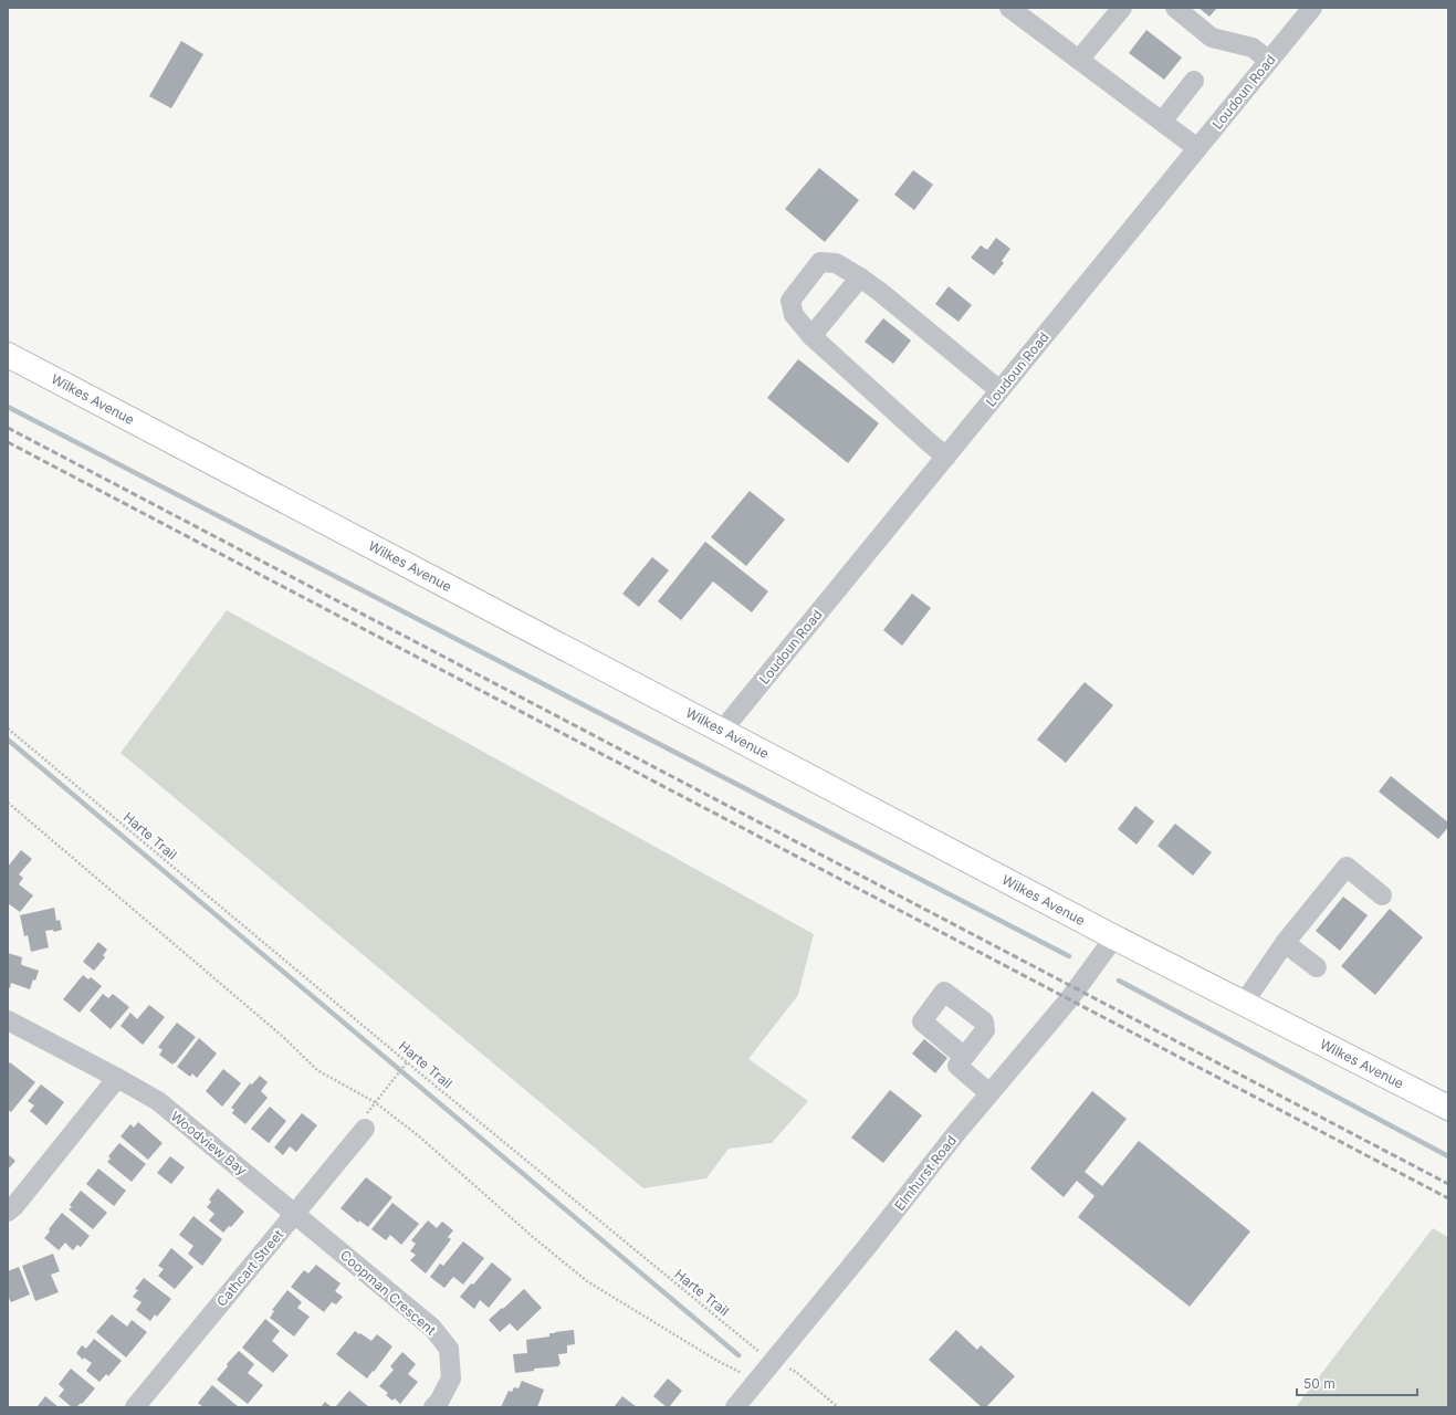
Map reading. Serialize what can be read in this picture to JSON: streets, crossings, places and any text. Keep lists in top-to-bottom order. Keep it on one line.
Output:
{"streets":{"main road":["Wilkes Avenue"],"street":["Loudoun Road","Woodview Bay","Elmhurst Road","Cathcart Street","Coopman Crescent"],"path":["Harte Trail"]},"crossings":[["Loudoun Road","Wilkes Avenue"],["Wilkes Avenue","Elmhurst Road"],["Harte Trail","Elmhurst Road"],["Woodview Bay","Cathcart Street"],["Woodview Bay","Coopman Crescent"],["Cathcart Street","Coopman Crescent"]],"scale_bar":"50 m"}
